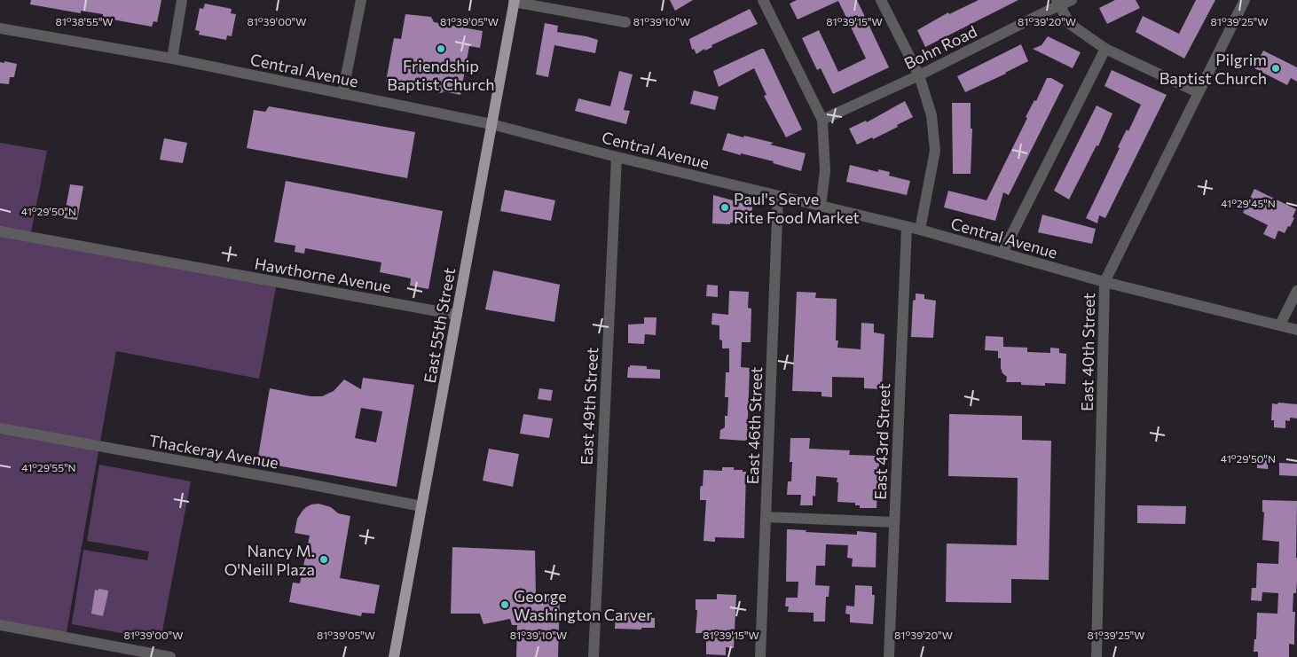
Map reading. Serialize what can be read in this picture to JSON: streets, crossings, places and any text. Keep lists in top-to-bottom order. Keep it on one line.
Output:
{"streets":{"main road":["East 55th Street"],"street":["Bohn Road","Central Avenue","Hawthorne Avenue","East 40th Street","East 49th Street","East 46th Street","East 43rd Street","Thackeray Avenue"]},"crossings":[["Central Avenue","East 55th Street"],["Central Avenue","East 40th Street"],["Central Avenue","East 49th Street"],["Central Avenue","East 46th Street"],["Central Avenue","East 43rd Street"],["Hawthorne Avenue","East 55th Street"],["East 55th Street","Thackeray Avenue"]],"places":["Friendship Baptist Church","Pilgrim Baptist Church","Paul's Serve Rite Food Market","Nancy M. O'Neill Plaza","George Washington Carver"],"coordinates":["81°38'55\"W","81°39'00\"W","81°39'05\"W","81°39'10\"W","81°39'15\"W","81°39'20\"W","81°39'25\"W","41°29'45\"N","41°29'50\"N","41°29'55\"N"]}
